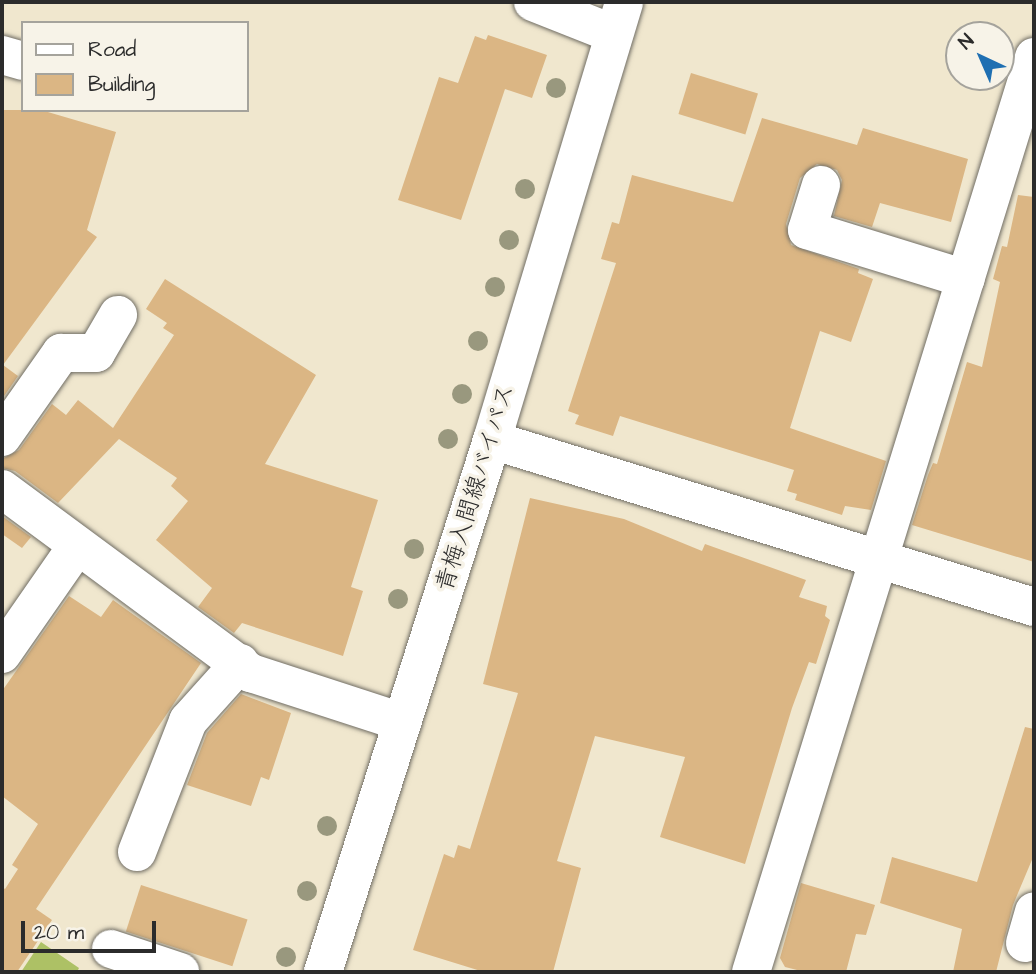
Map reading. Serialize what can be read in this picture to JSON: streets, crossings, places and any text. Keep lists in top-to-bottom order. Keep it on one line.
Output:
{"streets":{"street":["青梅入間線バイパス"]},"legend":["Road","Building"],"scale_bar":"20 m","north":"top left"}
